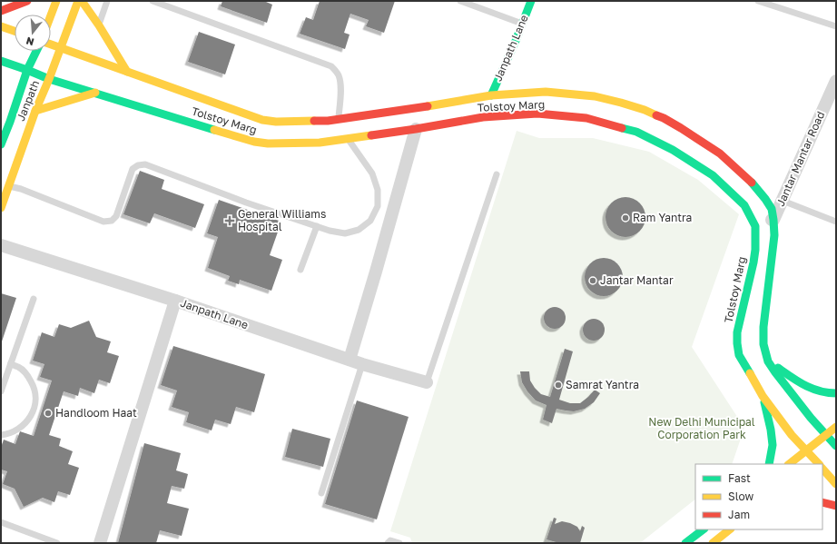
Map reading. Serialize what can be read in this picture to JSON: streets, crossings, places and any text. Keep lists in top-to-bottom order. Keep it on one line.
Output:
{"streets":{"main road":["Janpath Lane","Janpath","Tolstoy Marg"],"street":["Jantar Mantar Road"]},"crossings":[["Janpath Lane","Tolstoy Marg"],["Janpath","Tolstoy Marg"],["Tolstoy Marg","Jantar Mantar Road"]],"parks":["New Delhi Municipal Corporation Park"],"places":{"other":["Ram Yantra","Jantar Mantar","Samrat Yantra","Handloom Haat"],"health":["General Williams Hospital"]},"legend":["Fast","Slow","Jam"],"north":"bottom"}
